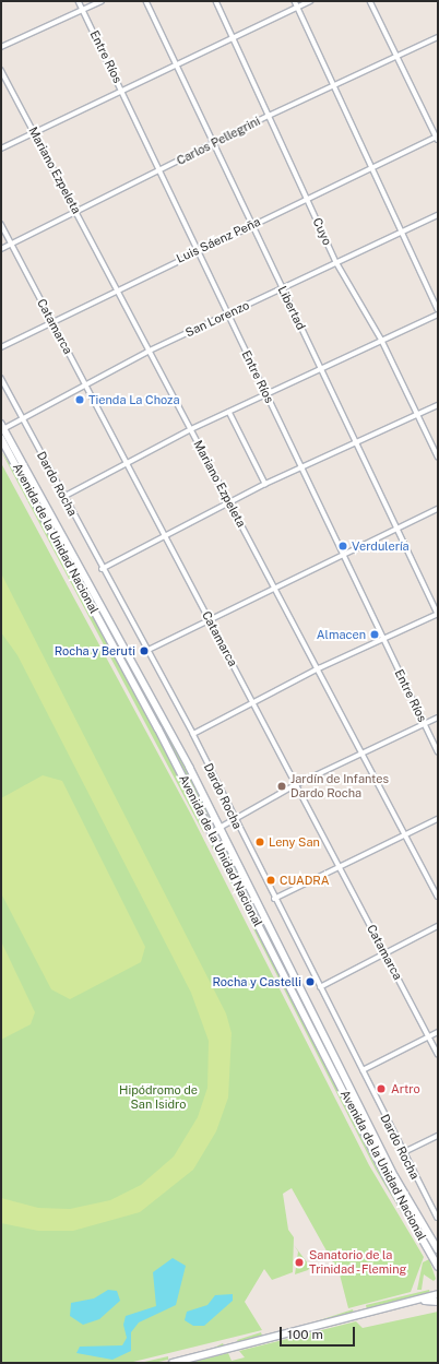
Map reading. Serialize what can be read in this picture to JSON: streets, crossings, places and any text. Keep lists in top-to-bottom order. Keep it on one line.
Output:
{"streets":{"main road":["Avenida de la Unidad Nacional"],"street":["Entre Ríos","Carlos Pellegrini","Mariano Ezpeleta","Cuyo","Luis Sáenz Peña","Libertad","San Lorenzo","Catamarca","Dardo Rocha"]},"crossings":[["Entre Ríos","Carlos Pellegrini"],["Entre Ríos","Luis Sáenz Peña"],["Entre Ríos","San Lorenzo"],["Carlos Pellegrini","Mariano Ezpeleta"],["Carlos Pellegrini","Cuyo"],["Carlos Pellegrini","Libertad"],["Carlos Pellegrini","Catamarca"],["Mariano Ezpeleta","Luis Sáenz Peña"],["Mariano Ezpeleta","San Lorenzo"],["Cuyo","Luis Sáenz Peña"],["Cuyo","San Lorenzo"],["Luis Sáenz Peña","Libertad"],["Luis Sáenz Peña","Catamarca"],["Libertad","San Lorenzo"],["San Lorenzo","Catamarca"],["San Lorenzo","Dardo Rocha"],["San Lorenzo","Avenida de la Unidad Nacional"]],"parks":["Hipódromo de San Isidro"],"places":["Tienda La Choza","Verdulería","Almacen","Rocha y Beruti","Jardín de Infantes Dardo Rocha","Leny San","CUADRA","Rocha y Castelli","Artro","Sanatorio de la Trinidad - Fleming"],"scale_bar":"100 m"}
